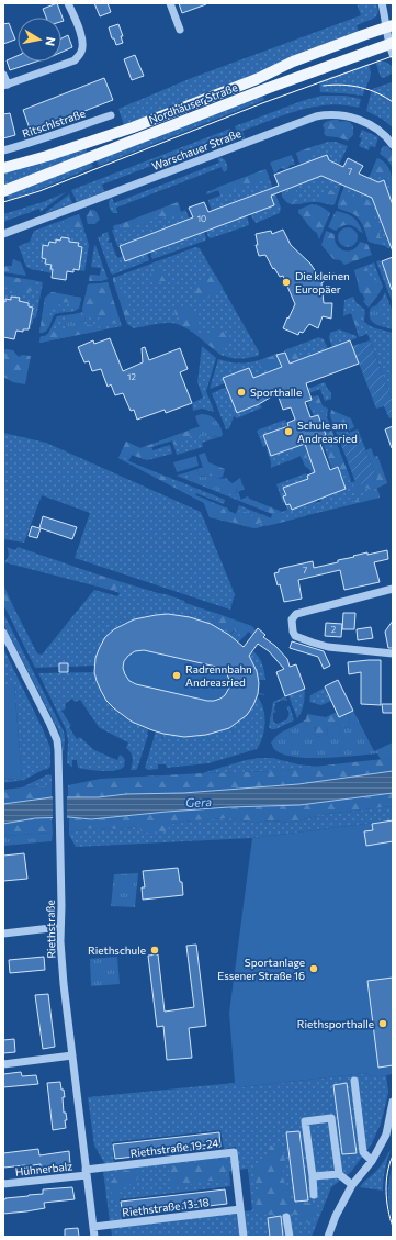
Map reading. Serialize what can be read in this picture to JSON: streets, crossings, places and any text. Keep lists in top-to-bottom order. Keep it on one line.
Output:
{"streets":{"main road":["Nordhäuser Straße"],"street":["Ritschlstraße","Warschauer Straße","Riethstraße","Riethstraße 19-24","Hühnerbalz","Riethstraße 13-18"]},"crossings":[["Riethstraße","Riethstraße 19-24"],["Riethstraße","Hühnerbalz"],["Riethstraße","Riethstraße 13-18"],["Riethstraße 19-24","Hühnerbalz"],["Riethstraße 19-24","Riethstraße 13-18"]],"water":["Gera"],"places":["Die kleinen Europäer","Sporthalle","Schule am Andreasried","Radrennbahn Andreasried","Riethschule","Sportanlage Essener Straße 16","Riethsporthalle"],"house_numbers":["7","10","12","7","2"],"north":"right"}
